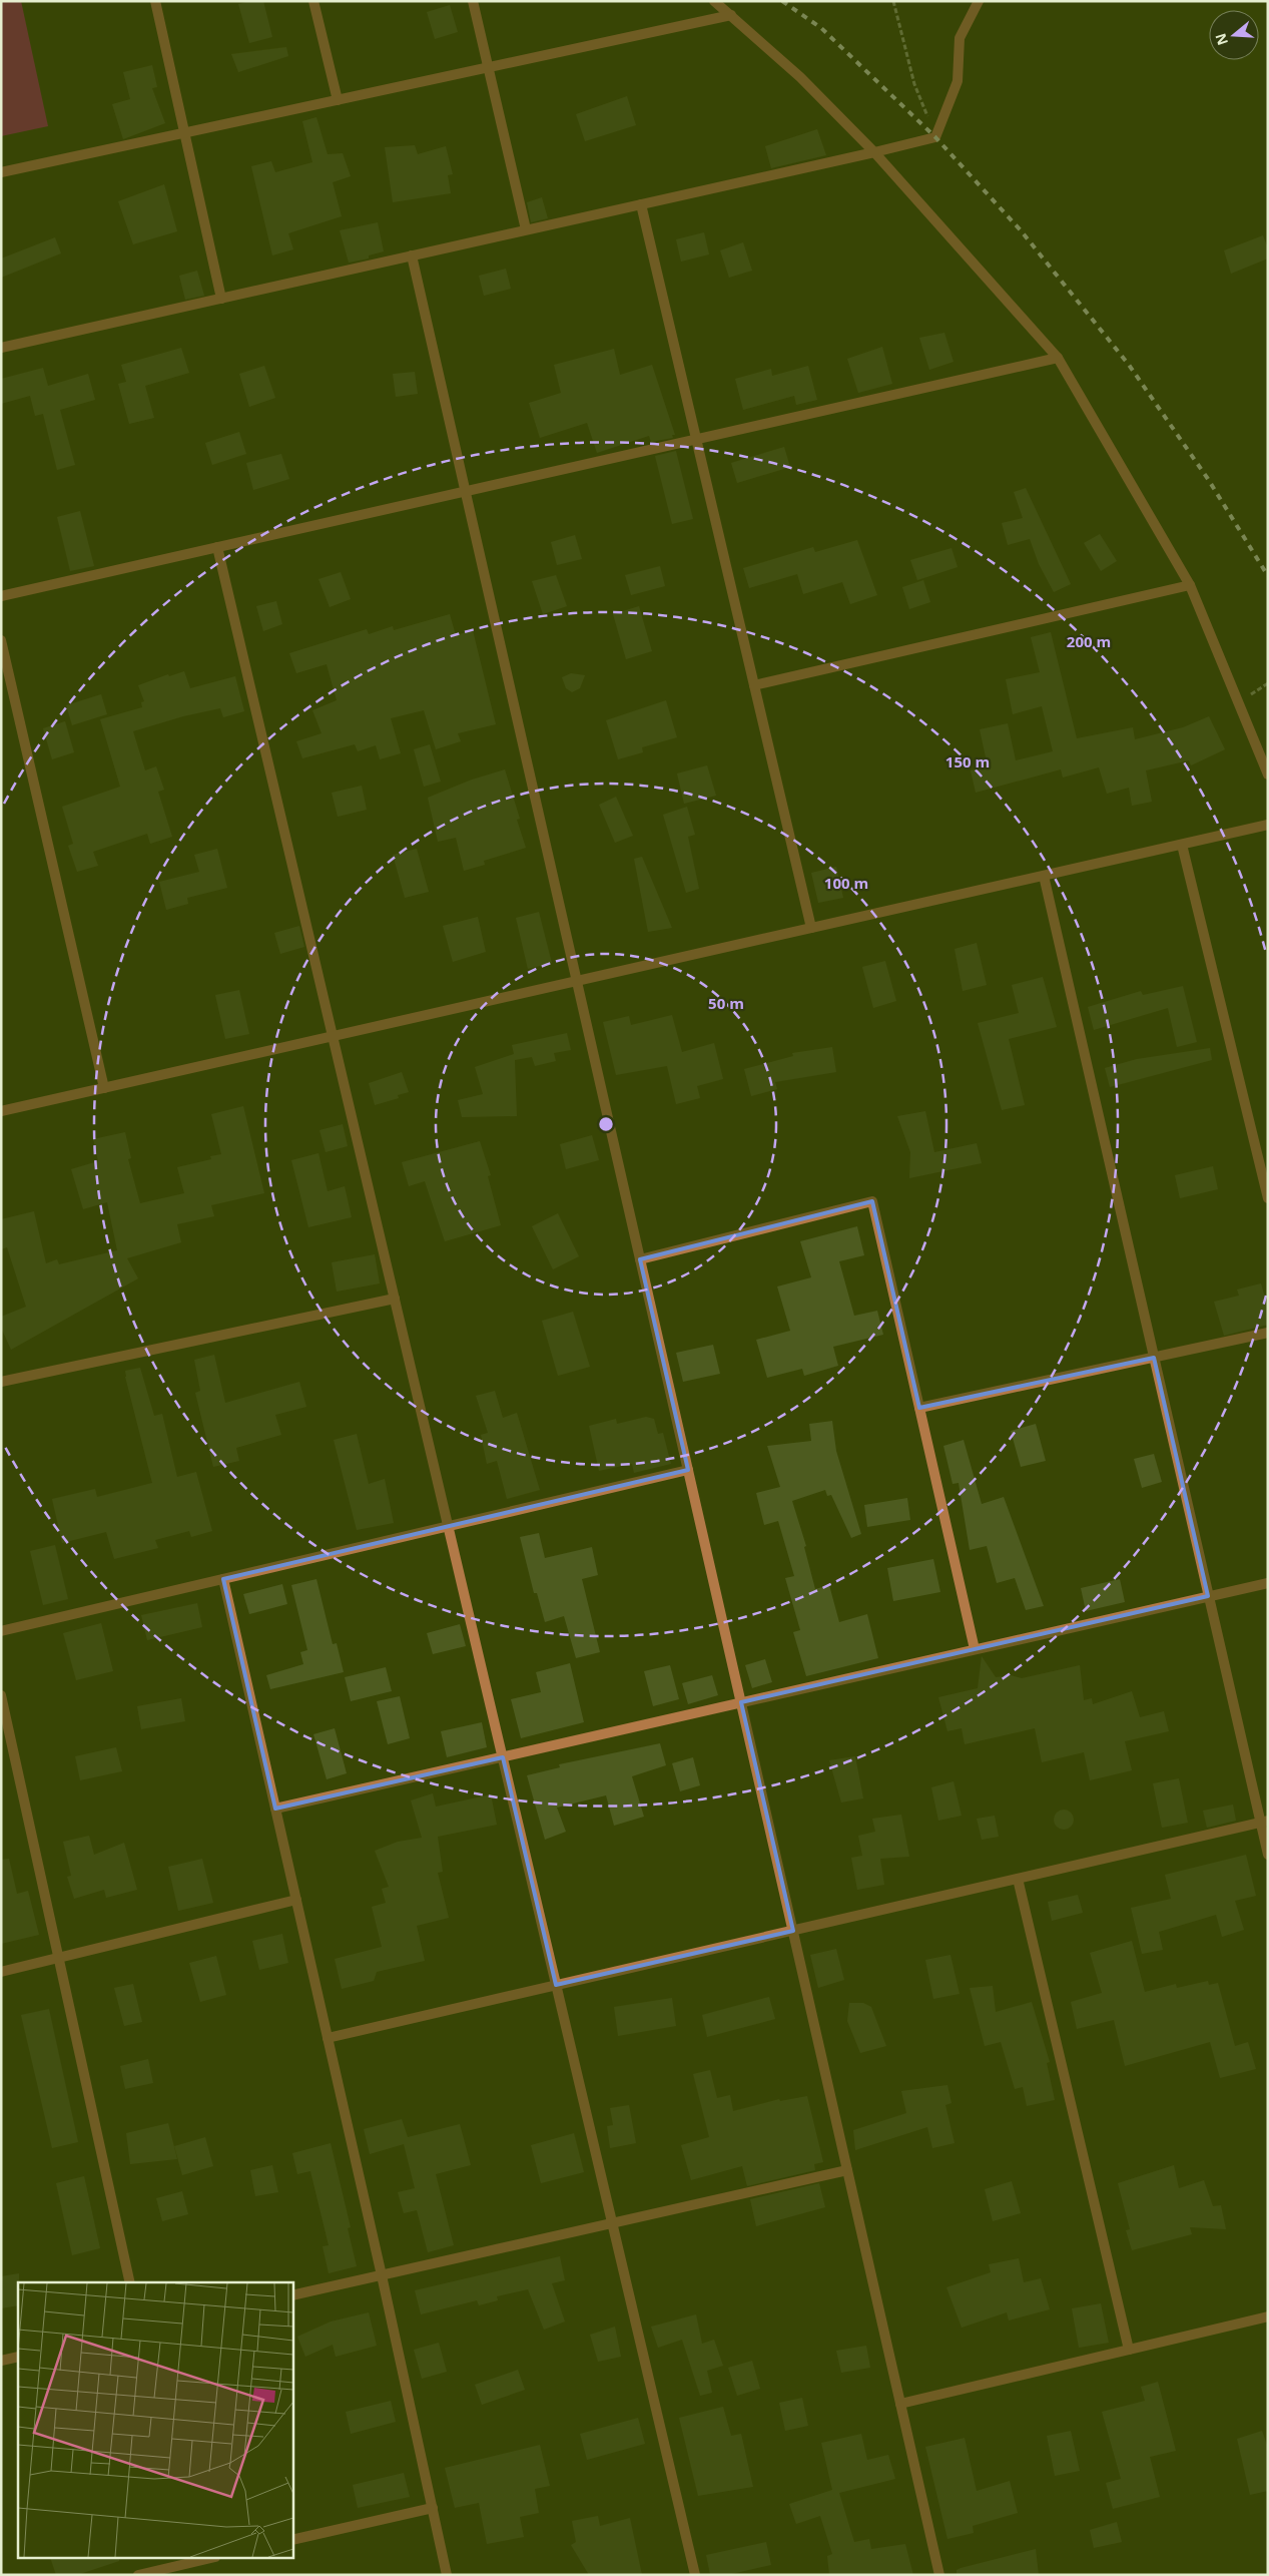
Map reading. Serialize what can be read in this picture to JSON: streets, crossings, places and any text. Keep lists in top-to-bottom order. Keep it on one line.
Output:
{"north":"left","rings":["200 m","150 m","100 m","50 m"]}
